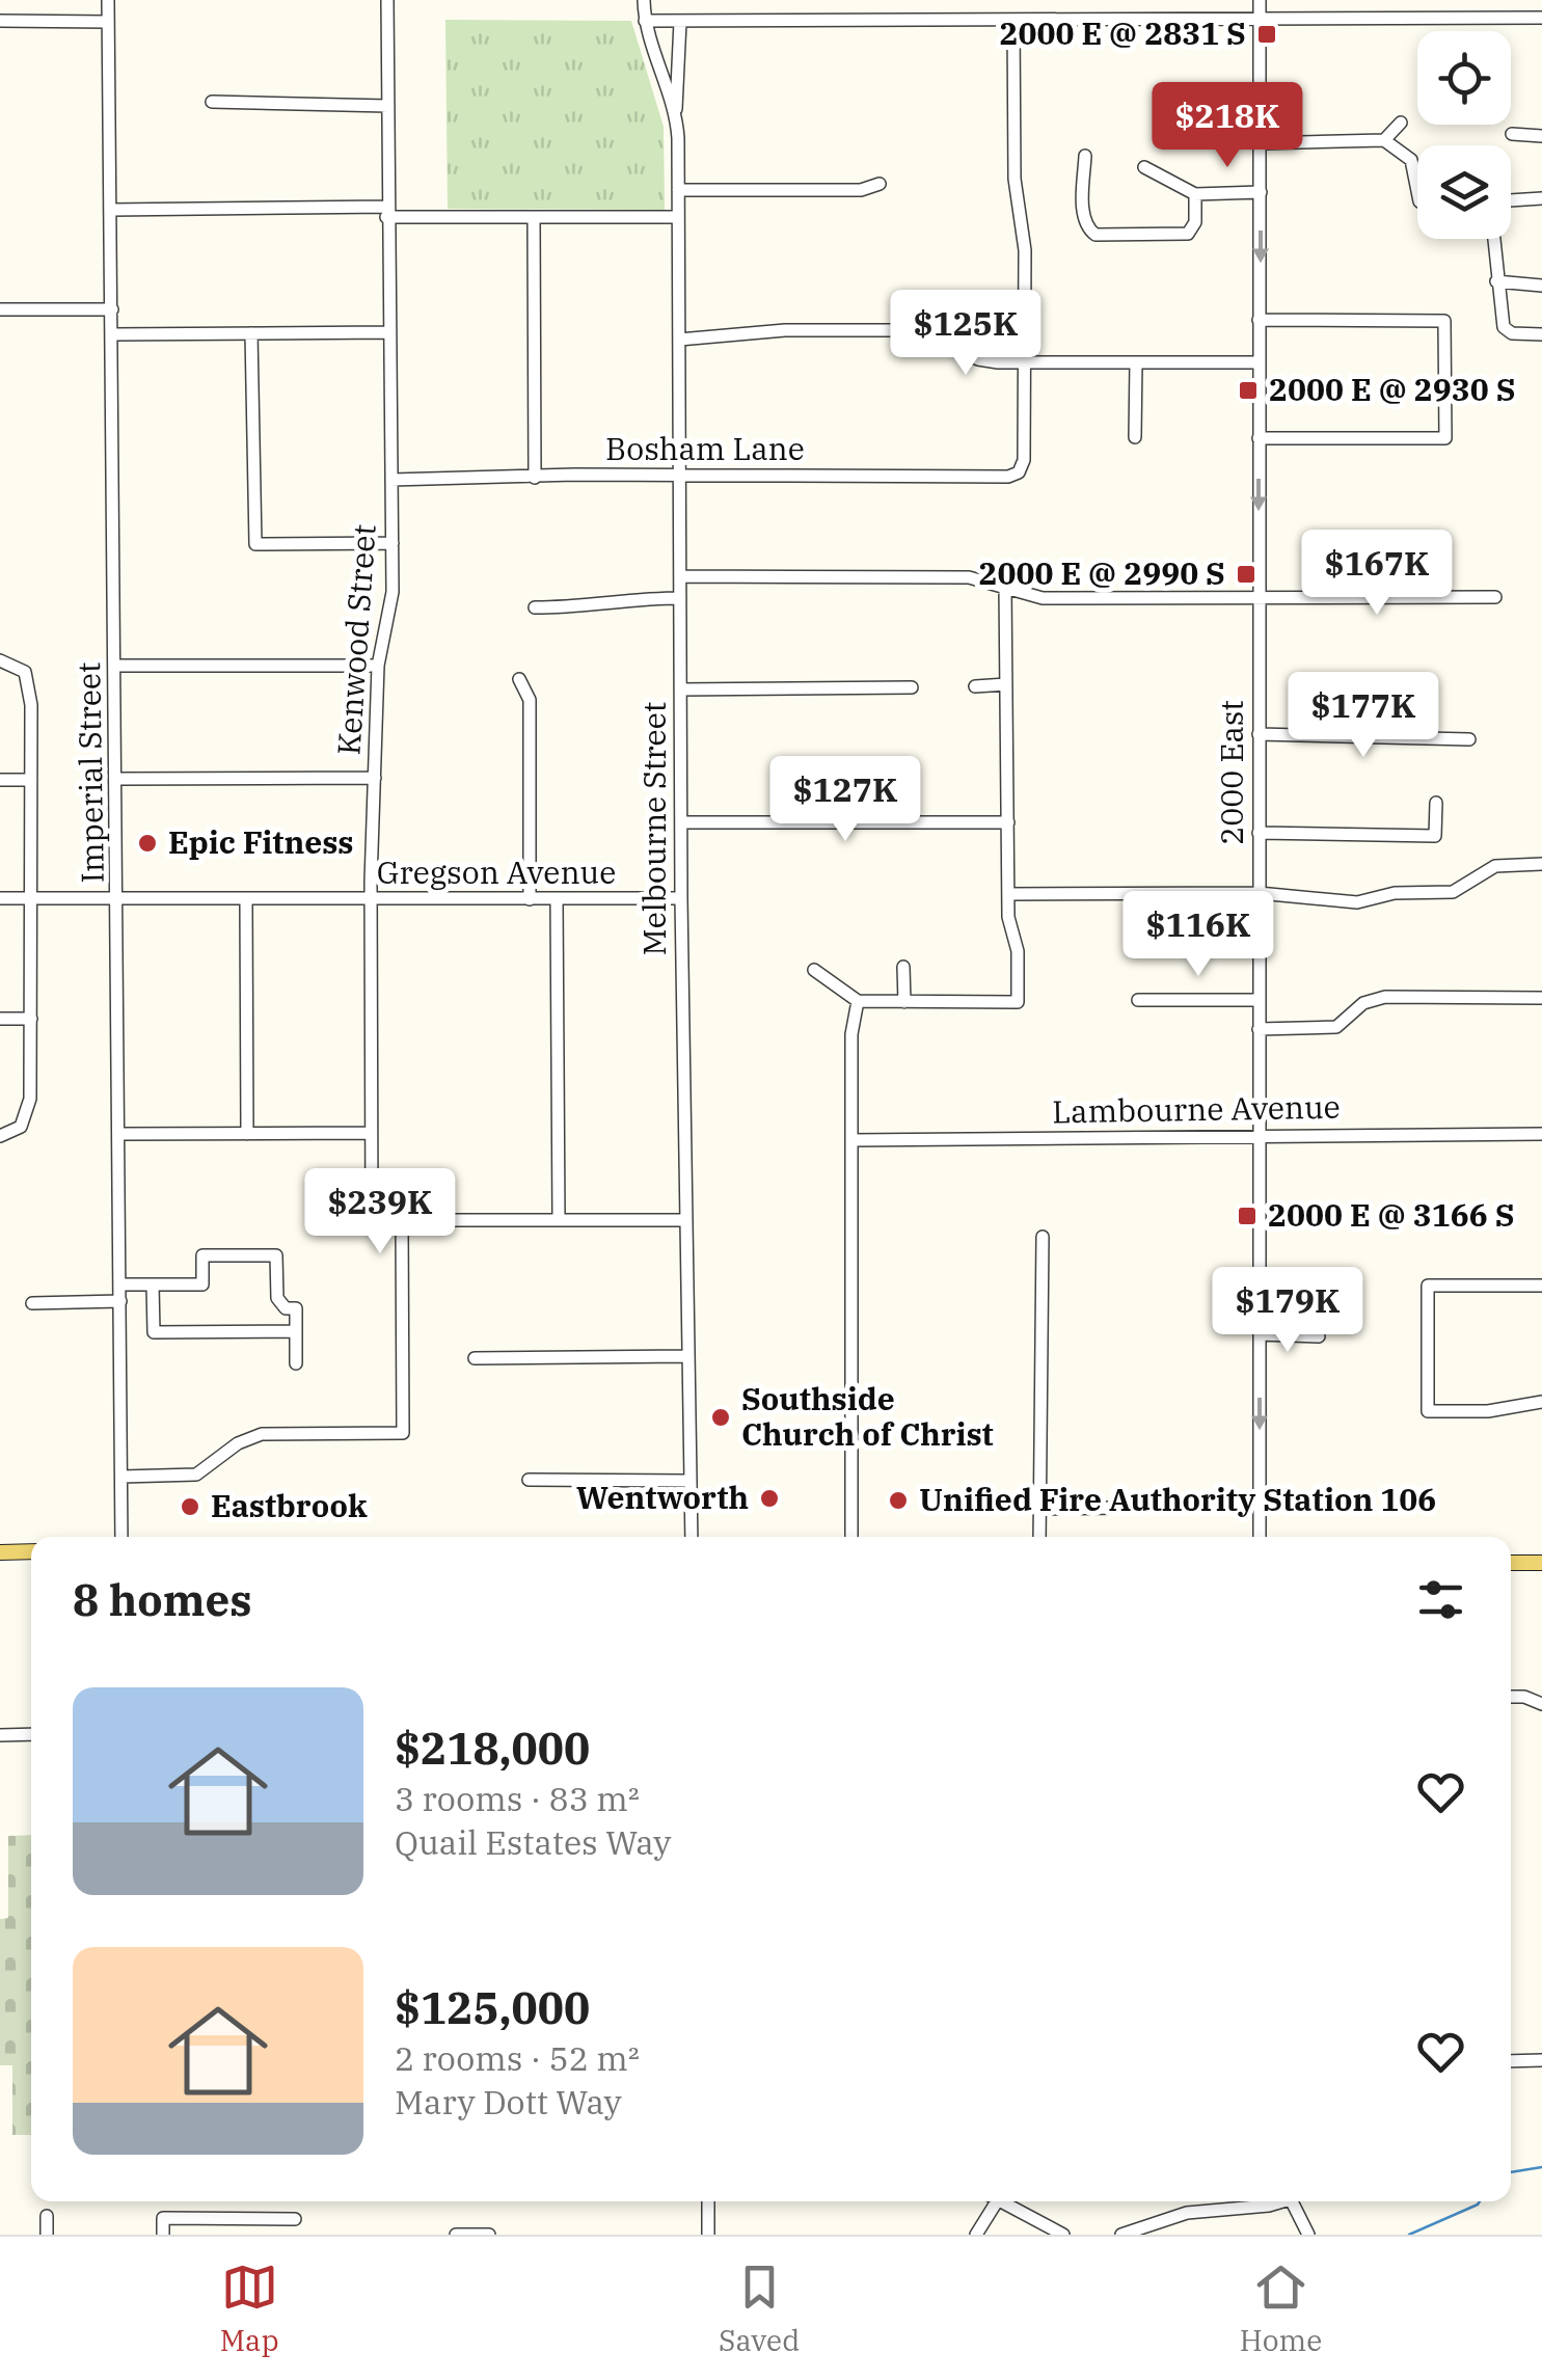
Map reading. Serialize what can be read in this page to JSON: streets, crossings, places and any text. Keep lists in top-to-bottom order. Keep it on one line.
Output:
{"streets":{"street":["Bosham Lane","Kenwood Street","Imperial Street","2000 East","Melbourne Street","Gregson Avenue","Lambourne Avenue"]},"crossings":[["Bosham Lane","Kenwood Street"],["Bosham Lane","Melbourne Street"],["Kenwood Street","Gregson Avenue"],["Imperial Street","Gregson Avenue"],["2000 East","Lambourne Avenue"],["Melbourne Street","Gregson Avenue"]],"places":{"transit":["2000 E @ 2831 S","2000 E @ 2930 S","2000 E @ 2990 S","2000 E @ 3166 S"],"other":["Epic Fitness","Southside Church of Christ","Wentworth","Unified Fire Authority Station 106","Eastbrook"]},"page":{"price":["$218K","$125K","$167K","$177K","$127K","$116K","$239K","$179K"],"heading":"8 homes","list":[{"name":"$218,000","note":"3 rooms · 83 m² · Quail Estates Way"},{"name":"$125,000","note":"2 rooms · 52 m² · Mary Dott Way"}],"tabs":["Map","Saved","Home"]}}
